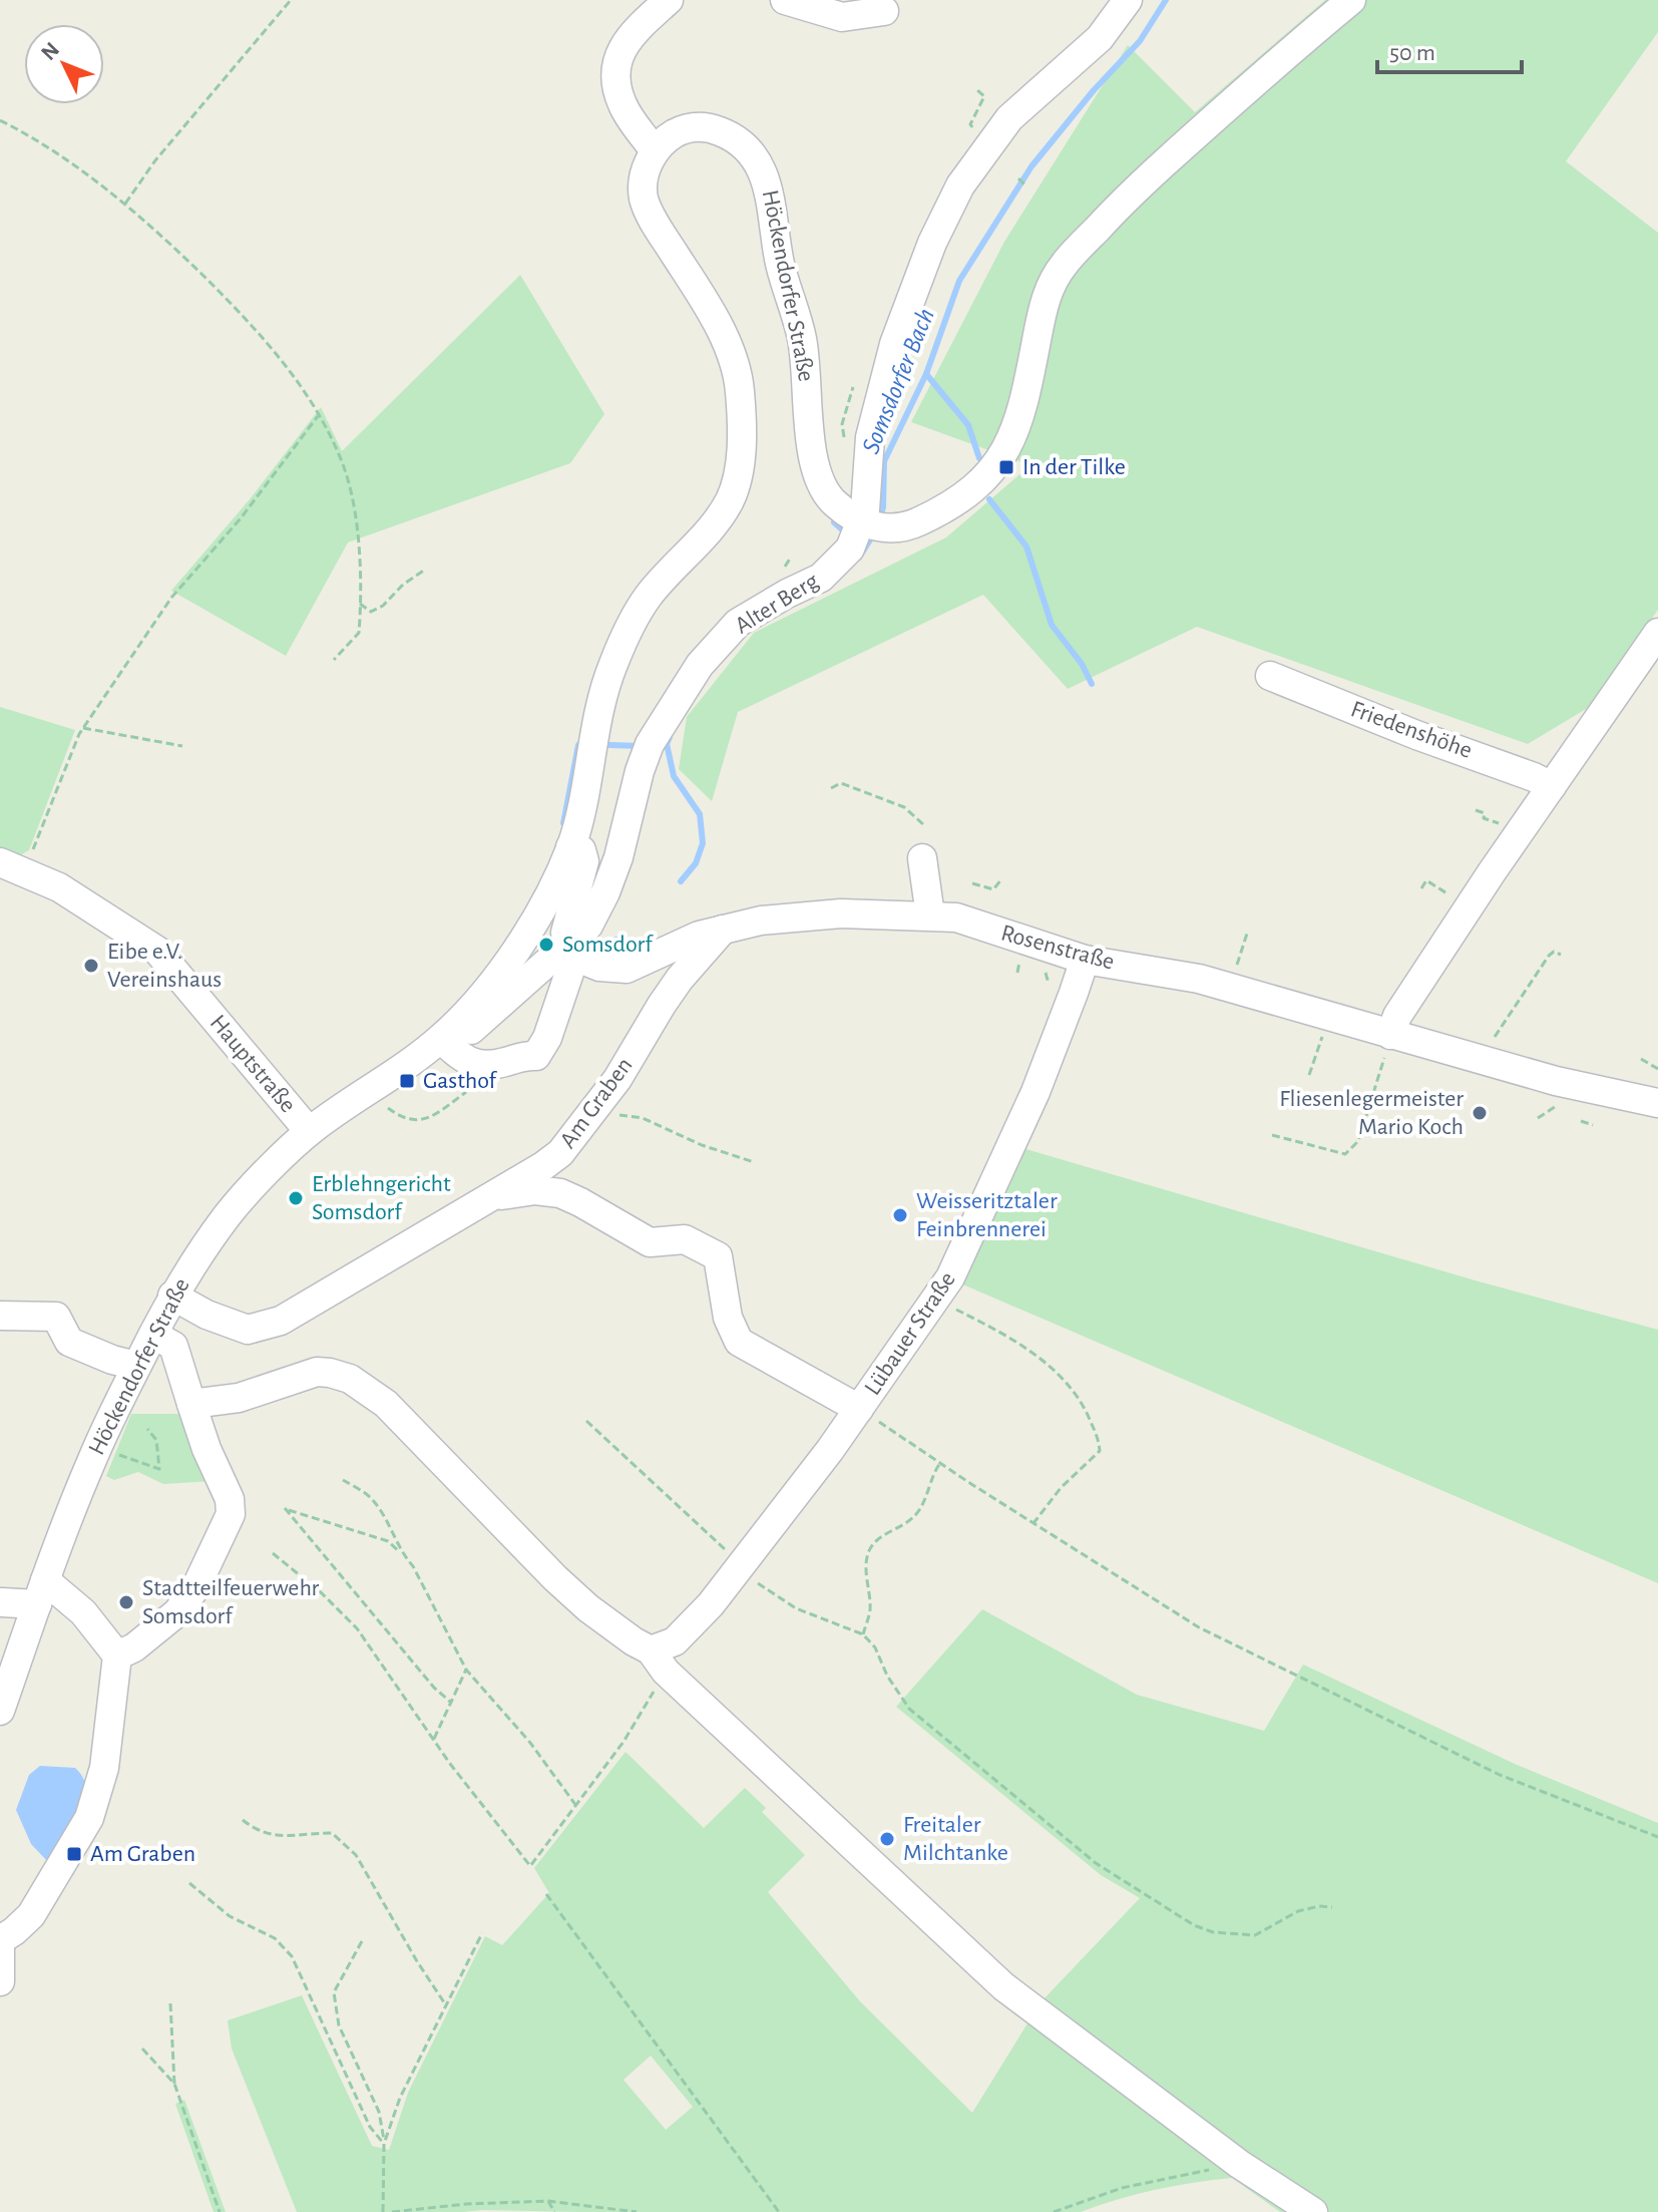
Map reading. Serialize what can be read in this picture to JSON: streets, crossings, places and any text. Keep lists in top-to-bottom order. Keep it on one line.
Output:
{"streets":{"street":["Höckendorfer Straße","Alter Berg","Friedenshöhe","Rosenstraße","Hauptstraße","Am Graben","Lübauer Straße"]},"crossings":[["Höckendorfer Straße","Alter Berg"],["Höckendorfer Straße","Hauptstraße"],["Höckendorfer Straße","Am Graben"],["Alter Berg","Rosenstraße"],["Rosenstraße","Am Graben"],["Rosenstraße","Lübauer Straße"]],"water":["Somsdorfer Bach"],"places":{"transit":["In der Tilke","Gasthof","Am Graben"],"other":["Somsdorf","Eibe e.V. Vereinshaus","Fliesenlegermeister Mario Koch","Erblehngericht Somsdorf","Weisseritztaler Feinbrennerei","Stadtteilfeuerwehr Somsdorf","Freitaler Milchtanke"]},"scale_bar":"50 m","north":"top left"}
